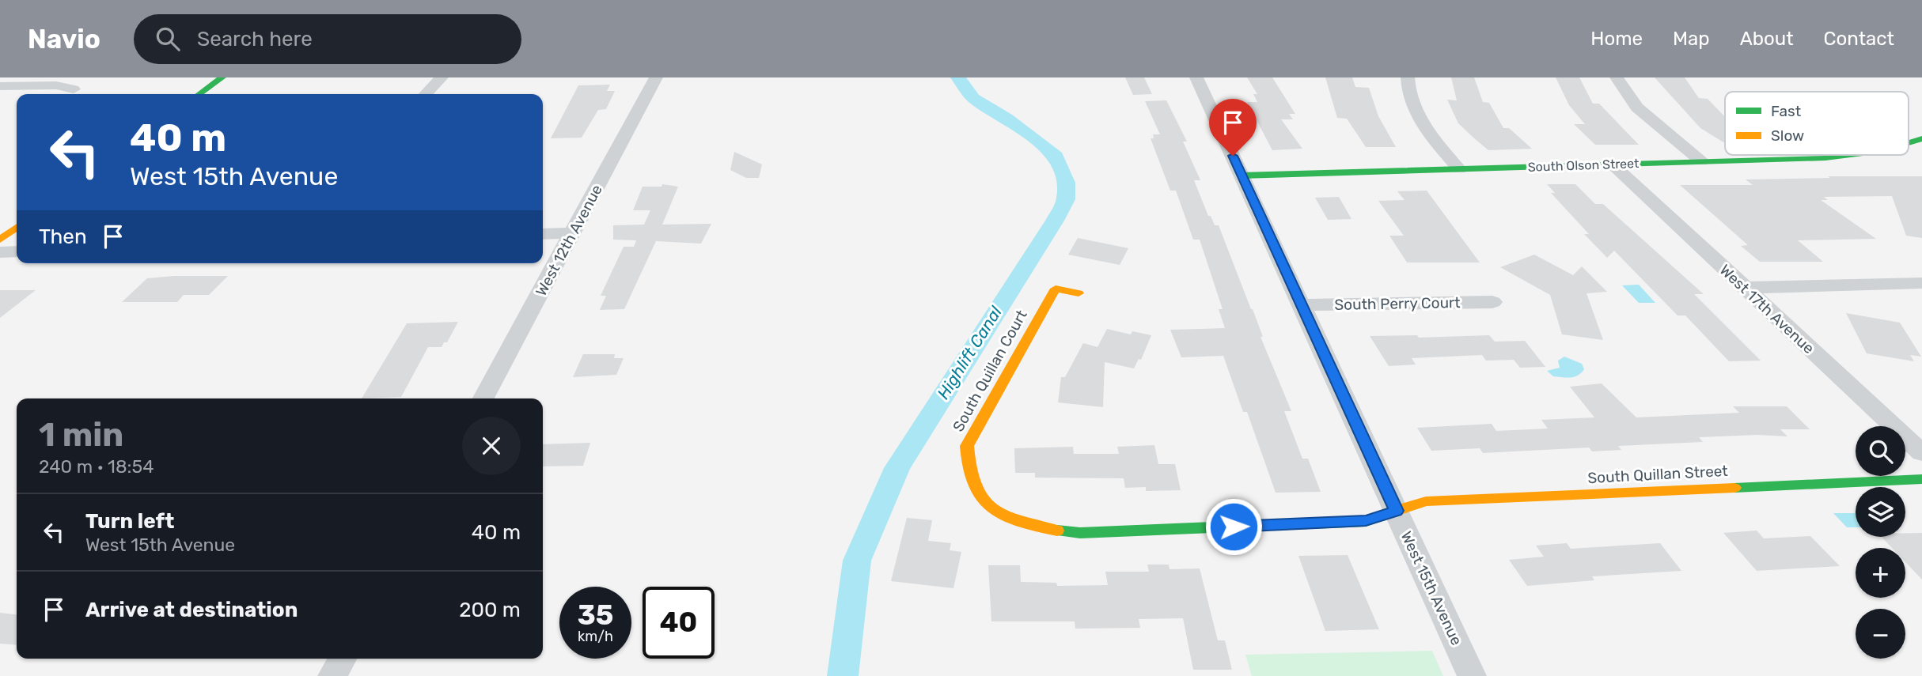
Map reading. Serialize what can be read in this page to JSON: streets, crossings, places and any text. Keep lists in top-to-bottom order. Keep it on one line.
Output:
{"streets":{"street":["South Olson Street","West 12th Avenue","South Perry Court","West 17th Avenue","South Quillan Court","South Quillan Street","West 15th Avenue"]},"crossings":[["South Olson Street","West 17th Avenue"],["South Olson Street","West 15th Avenue"],["South Perry Court","West 15th Avenue"],["South Quillan Court","South Quillan Street"],["South Quillan Court","West 15th Avenue"],["South Quillan Street","West 15th Avenue"]],"water":["Highlift Canal"],"legend":["Fast","Slow"],"page":{"header":"Navio","search":"Search here","nav":["Home","Map","About","Contact"],"turn":["40 m","West 15th Avenue"],"then":"Then","heading":["1 min","240 m · 18:54"],"map_buttons":["+","−"],"list":[{"name":"Turn left","note":"West 15th Avenue","value":"40 m"},{"name":"Arrive at destination","value":"200 m"}],"speed":"35 km/h","limit":"40"}}
